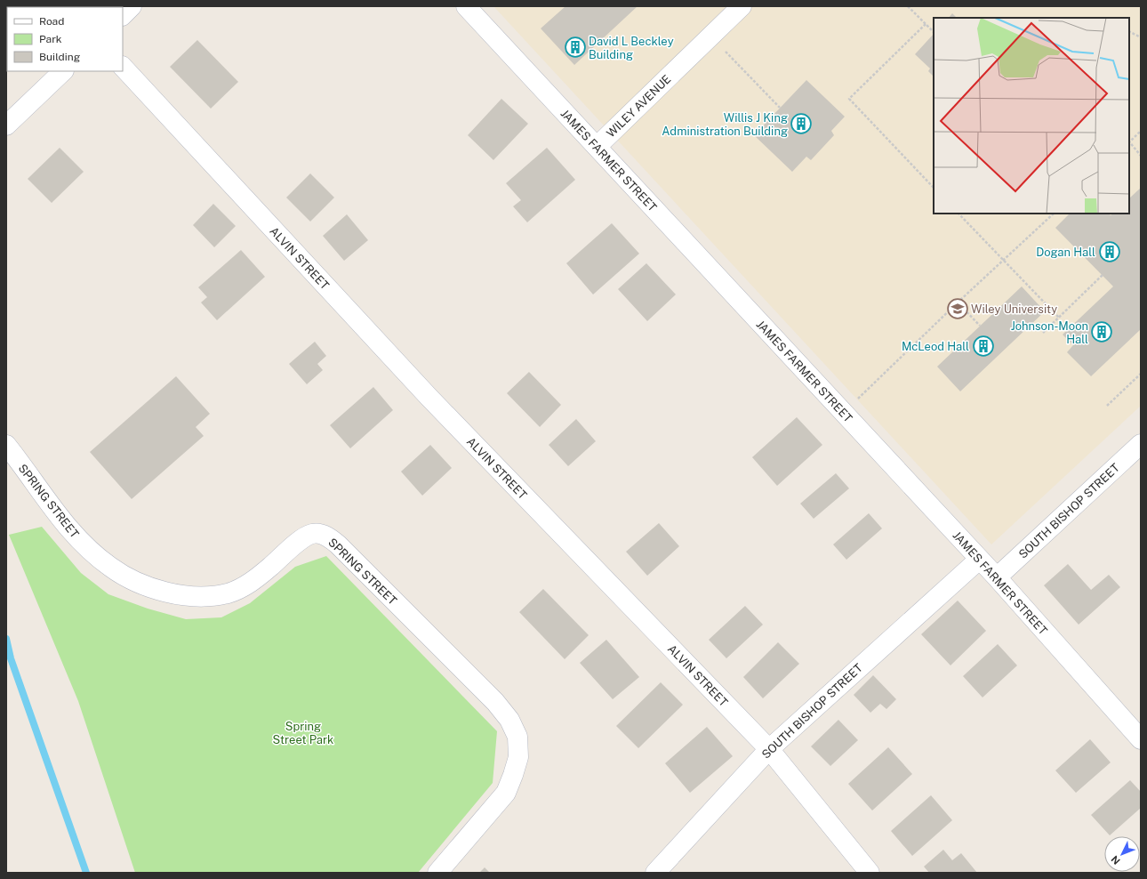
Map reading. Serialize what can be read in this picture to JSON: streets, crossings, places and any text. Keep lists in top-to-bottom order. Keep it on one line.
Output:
{"streets":{"street":["WILEY AVENUE","JAMES FARMER STREET","ALVIN STREET","SPRING STREET","SOUTH BISHOP STREET"]},"crossings":[["WILEY AVENUE","JAMES FARMER STREET"],["JAMES FARMER STREET","SOUTH BISHOP STREET"],["ALVIN STREET","SOUTH BISHOP STREET"]],"parks":["Spring Street Park"],"places":{"building":["David L Beckley Building","Willis J King Administration Building","Dogan Hall","Johnson-Moon Hall","McLeod Hall"],"school or university":["Wiley University"]},"legend":["Road","Park","Building"],"north":"bottom left"}
